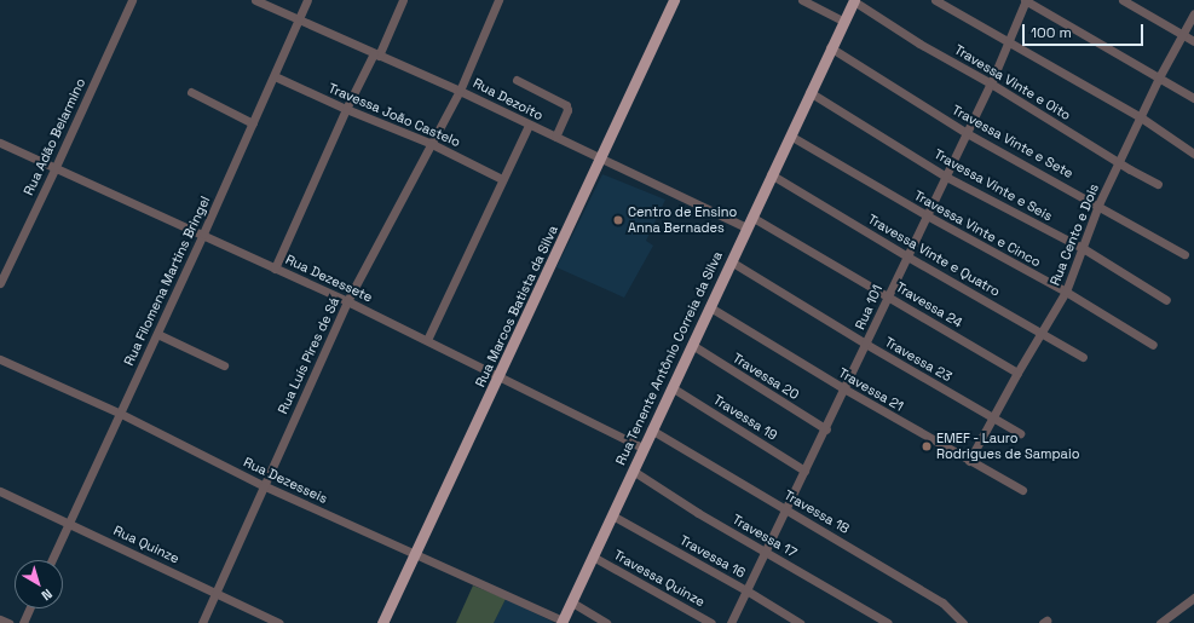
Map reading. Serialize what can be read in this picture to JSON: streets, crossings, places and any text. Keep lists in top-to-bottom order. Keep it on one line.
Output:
{"streets":{"main road":["Rua Marcos Batista da Silva","Rua Tenente Antônio Correia da Silva"],"street":["Travessa Vinte e Oito","Rua Dezoito","Travessa João Castelo","Rua Adão Belarmino","Travessa Vinte e Sete","Travessa Vinte e Seis","Travessa Vinte e Cinco","Rua Cento e Dois","Travessa Vinte e Quatro","Rua Dezessete","Rua Filomena Martins Bringel","Travessa 24","Rua 101","Rua Luís Pires de Sá","Travessa 23","Travessa 20","Travessa 21","Travessa 19","Rua Dezesseis","Travessa 18","Travessa 17","Rua Quinze","Travessa 16","Travessa Quinze"]},"crossings":[["Travessa Vinte e Oito","Rua Cento e Dois"],["Travessa Vinte e Oito","Rua 101"],["Travessa Vinte e Oito","Rua Tenente Antônio Correia da Silva"],["Rua Dezoito","Rua Filomena Martins Bringel"],["Rua Dezoito","Rua Marcos Batista da Silva"],["Rua Dezoito","Rua Luís Pires de Sá"],["Rua Dezoito","Rua Tenente Antônio Correia da Silva"],["Travessa João Castelo","Rua Filomena Martins Bringel"],["Travessa João Castelo","Rua Luís Pires de Sá"],["Rua Adão Belarmino","Rua Dezessete"],["Travessa Vinte e Sete","Rua Cento e Dois"],["Travessa Vinte e Sete","Rua 101"],["Travessa Vinte e Sete","Rua Tenente Antônio Correia da Silva"],["Travessa Vinte e Seis","Rua Cento e Dois"],["Travessa Vinte e Seis","Rua 101"],["Travessa Vinte e Seis","Rua Tenente Antônio Correia da Silva"],["Travessa Vinte e Cinco","Rua Cento e Dois"],["Travessa Vinte e Cinco","Rua 101"],["Travessa Vinte e Cinco","Rua Tenente Antônio Correia da Silva"],["Rua Cento e Dois","Travessa Vinte e Quatro"],["Rua Cento e Dois","Travessa 24"],["Rua Cento e Dois","Travessa 23"],["Rua Cento e Dois","Travessa 21"],["Travessa Vinte e Quatro","Rua 101"],["Travessa Vinte e Quatro","Rua Tenente Antônio Correia da Silva"],["Rua Dezessete","Rua Filomena Martins Bringel"],["Rua Dezessete","Rua Marcos Batista da Silva"],["Rua Dezessete","Rua Luís Pires de Sá"],["Rua Dezessete","Rua Tenente Antônio Correia da Silva"],["Rua Filomena Martins Bringel","Rua Dezesseis"],["Rua Filomena Martins Bringel","Rua Quinze"],["Travessa 24","Rua 101"],["Travessa 24","Rua Tenente Antônio Correia da Silva"],["Rua Marcos Batista da Silva","Rua Dezesseis"],["Rua 101","Travessa 23"],["Rua 101","Travessa 20"],["Rua 101","Travessa 21"],["Rua 101","Travessa 19"],["Rua 101","Travessa 18"],["Rua 101","Travessa 17"],["Rua 101","Travessa 16"],["Rua Luís Pires de Sá","Rua Dezesseis"],["Rua Luís Pires de Sá","Rua Quinze"],["Rua Tenente Antônio Correia da Silva","Travessa 23"],["Rua Tenente Antônio Correia da Silva","Travessa 20"],["Rua Tenente Antônio Correia da Silva","Travessa 21"],["Rua Tenente Antônio Correia da Silva","Travessa 19"],["Rua Tenente Antônio Correia da Silva","Rua Dezesseis"],["Rua Tenente Antônio Correia da Silva","Travessa 18"],["Rua Tenente Antônio Correia da Silva","Travessa 17"],["Rua Tenente Antônio Correia da Silva","Travessa 16"],["Rua Tenente Antônio Correia da Silva","Travessa Quinze"]],"places":["Centro de Ensino Anna Bernades","EMEF - Lauro Rodrigues de Sampaio"],"scale_bar":"100 m","north":"bottom right"}
